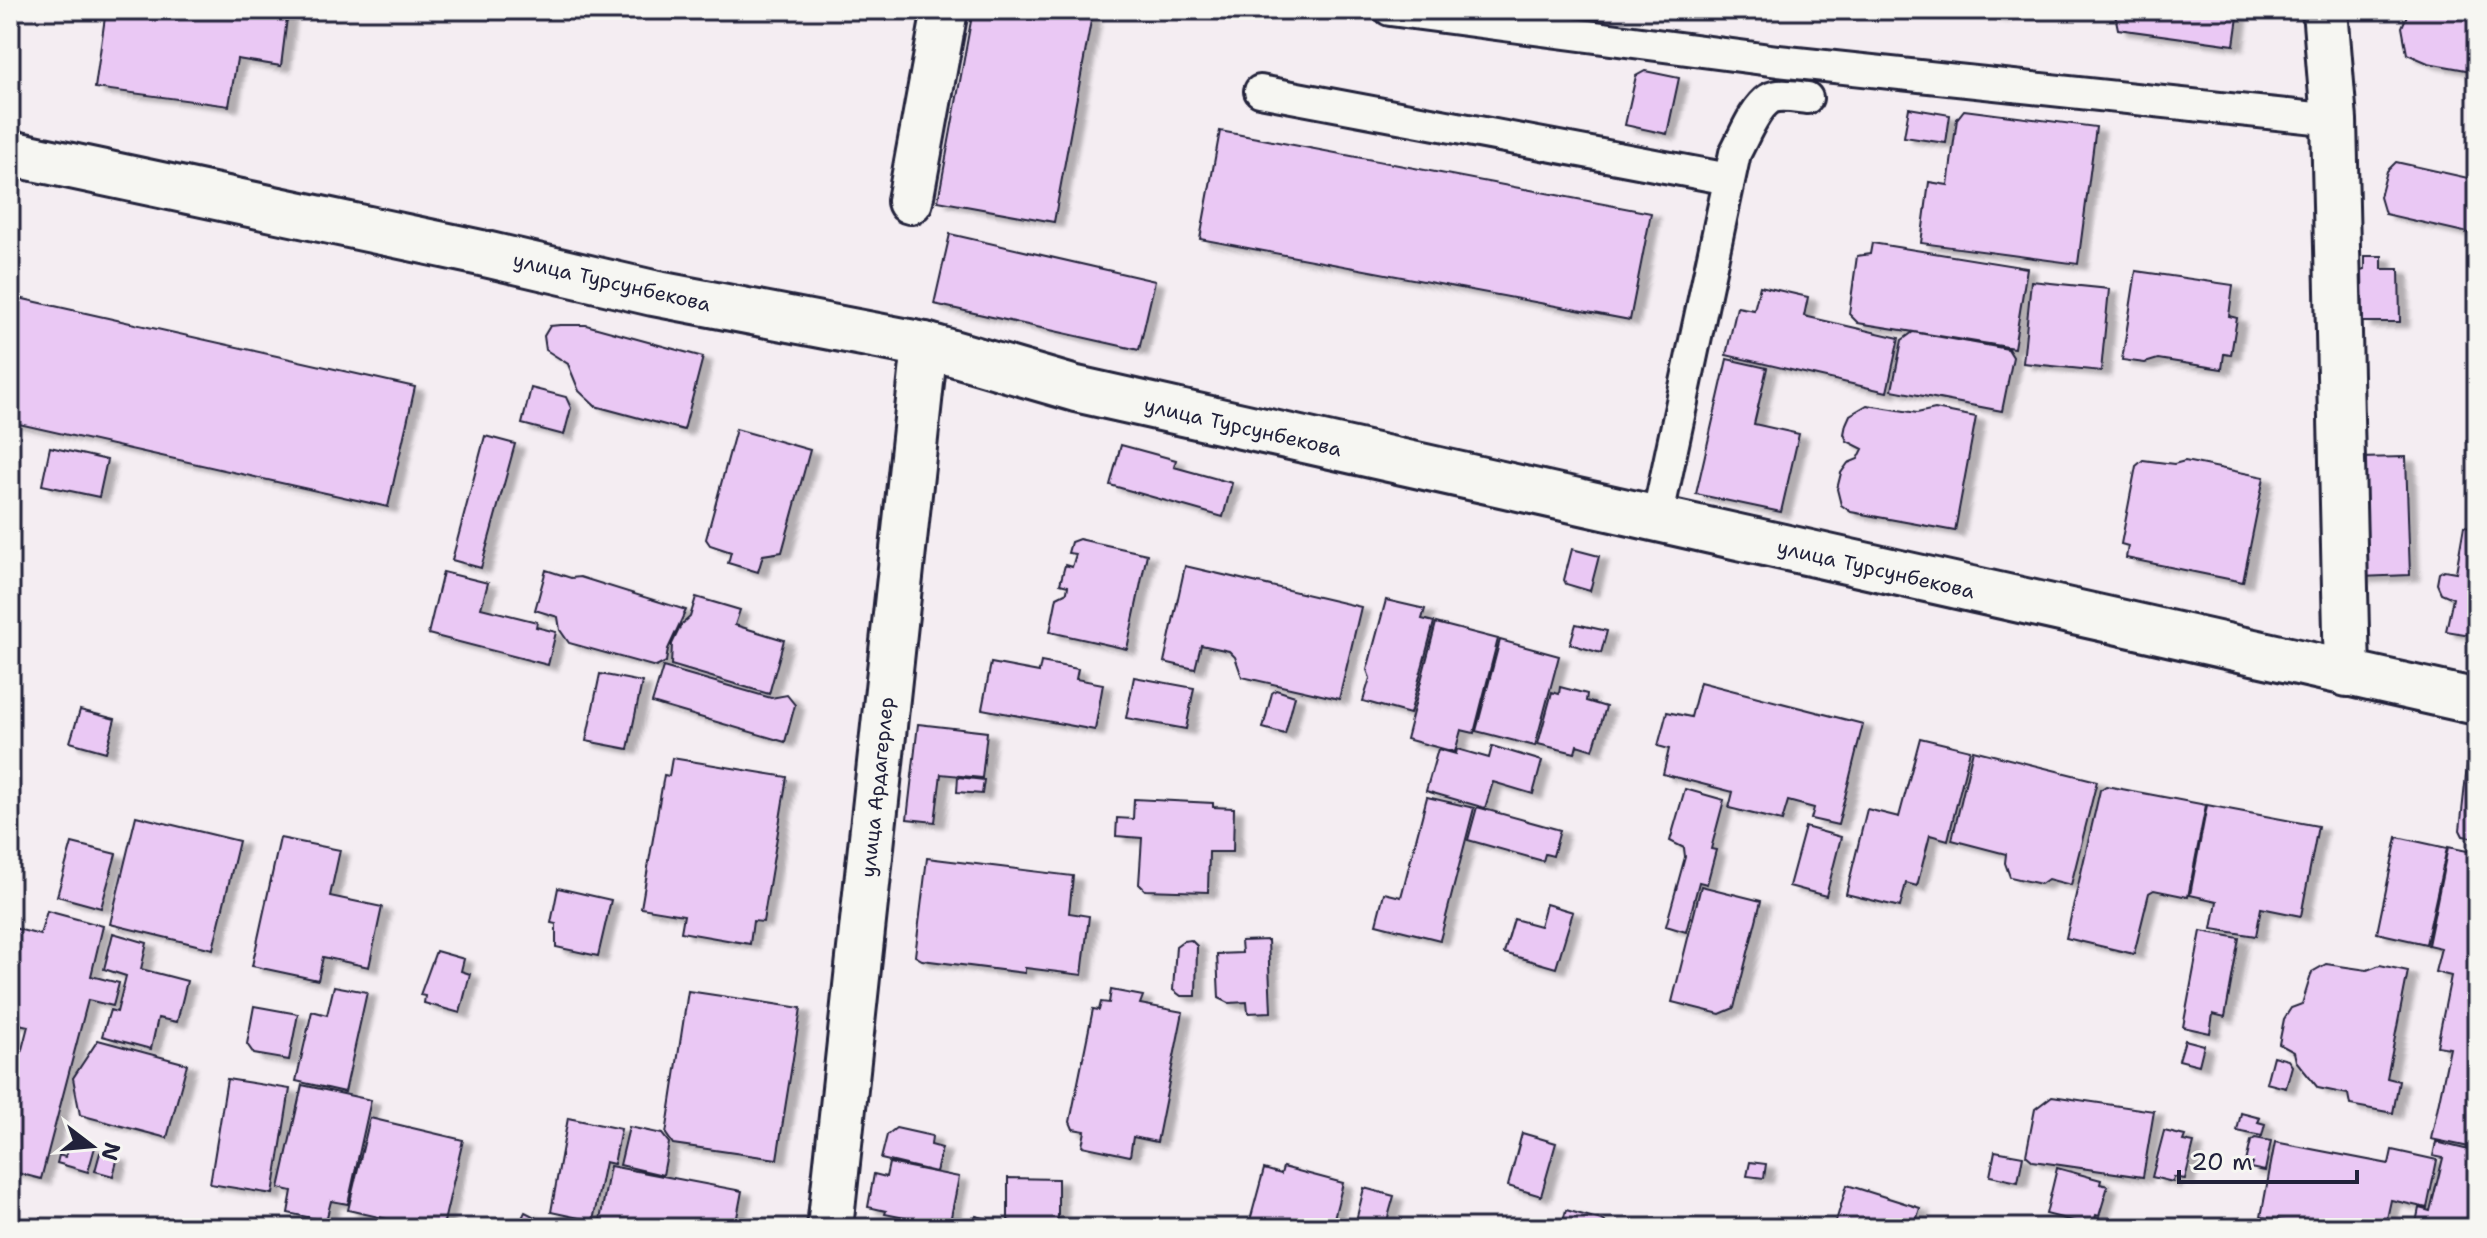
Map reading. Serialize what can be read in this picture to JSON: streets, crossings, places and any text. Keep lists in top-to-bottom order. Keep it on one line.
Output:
{"streets":{"street":["улица Турсунбекова","улица Ардагерлер"]},"crossings":[["улица Турсунбекова","улица Ардагерлер"]],"scale_bar":"20 m","north":"right"}
